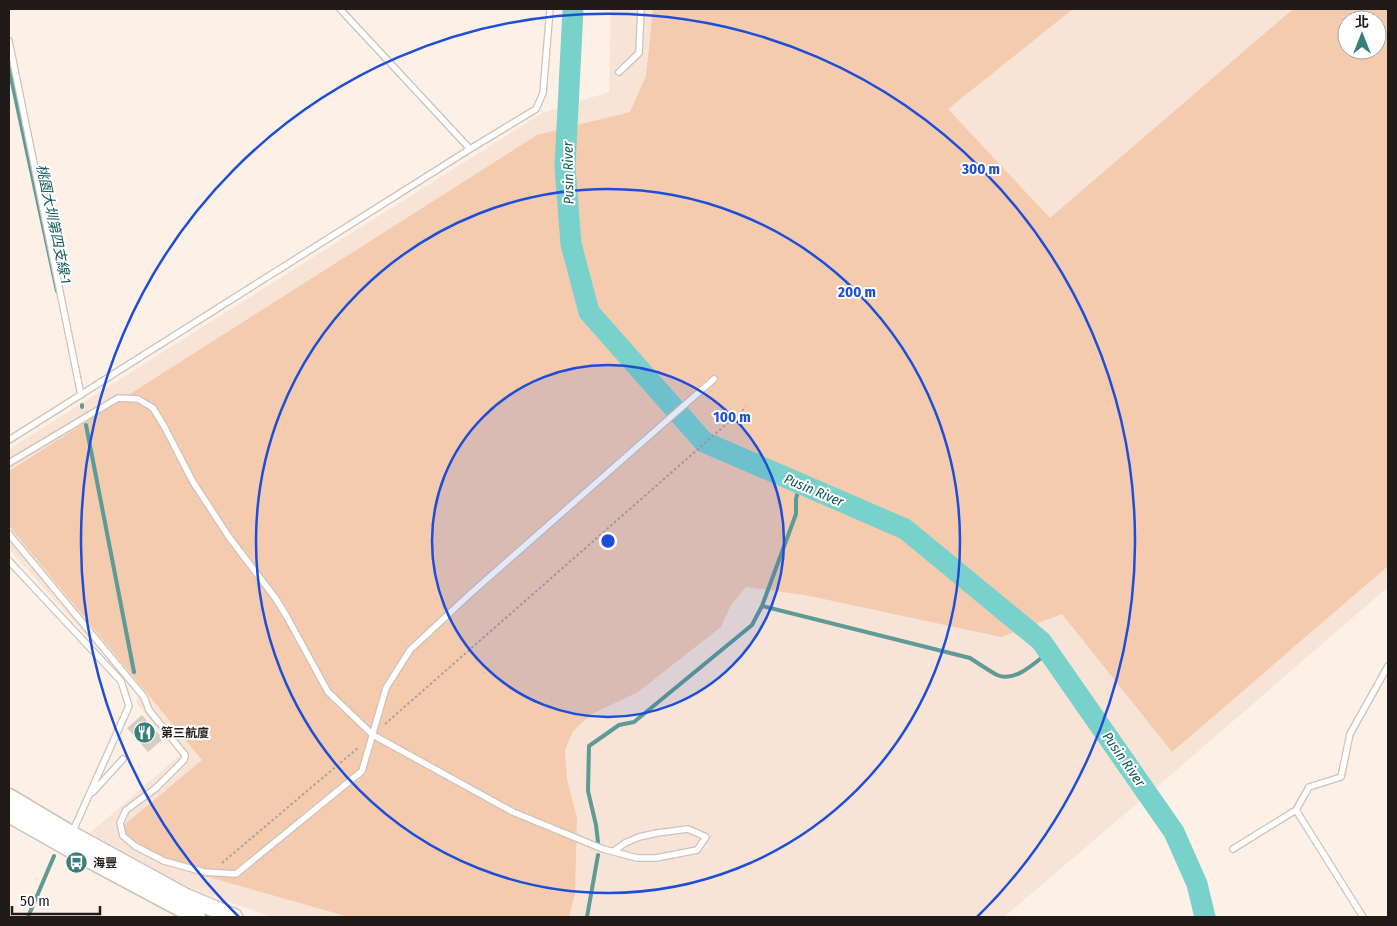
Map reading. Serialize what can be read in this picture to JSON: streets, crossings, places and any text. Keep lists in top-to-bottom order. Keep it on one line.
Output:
{"water":["Pusin River","桃園大圳第四支線-1"],"places":{"restaurant":["第三航廈"],"bus stop":["海豐"]},"scale_bar":"50 m","north":"top","rings":["300 m","200 m","100 m"]}
